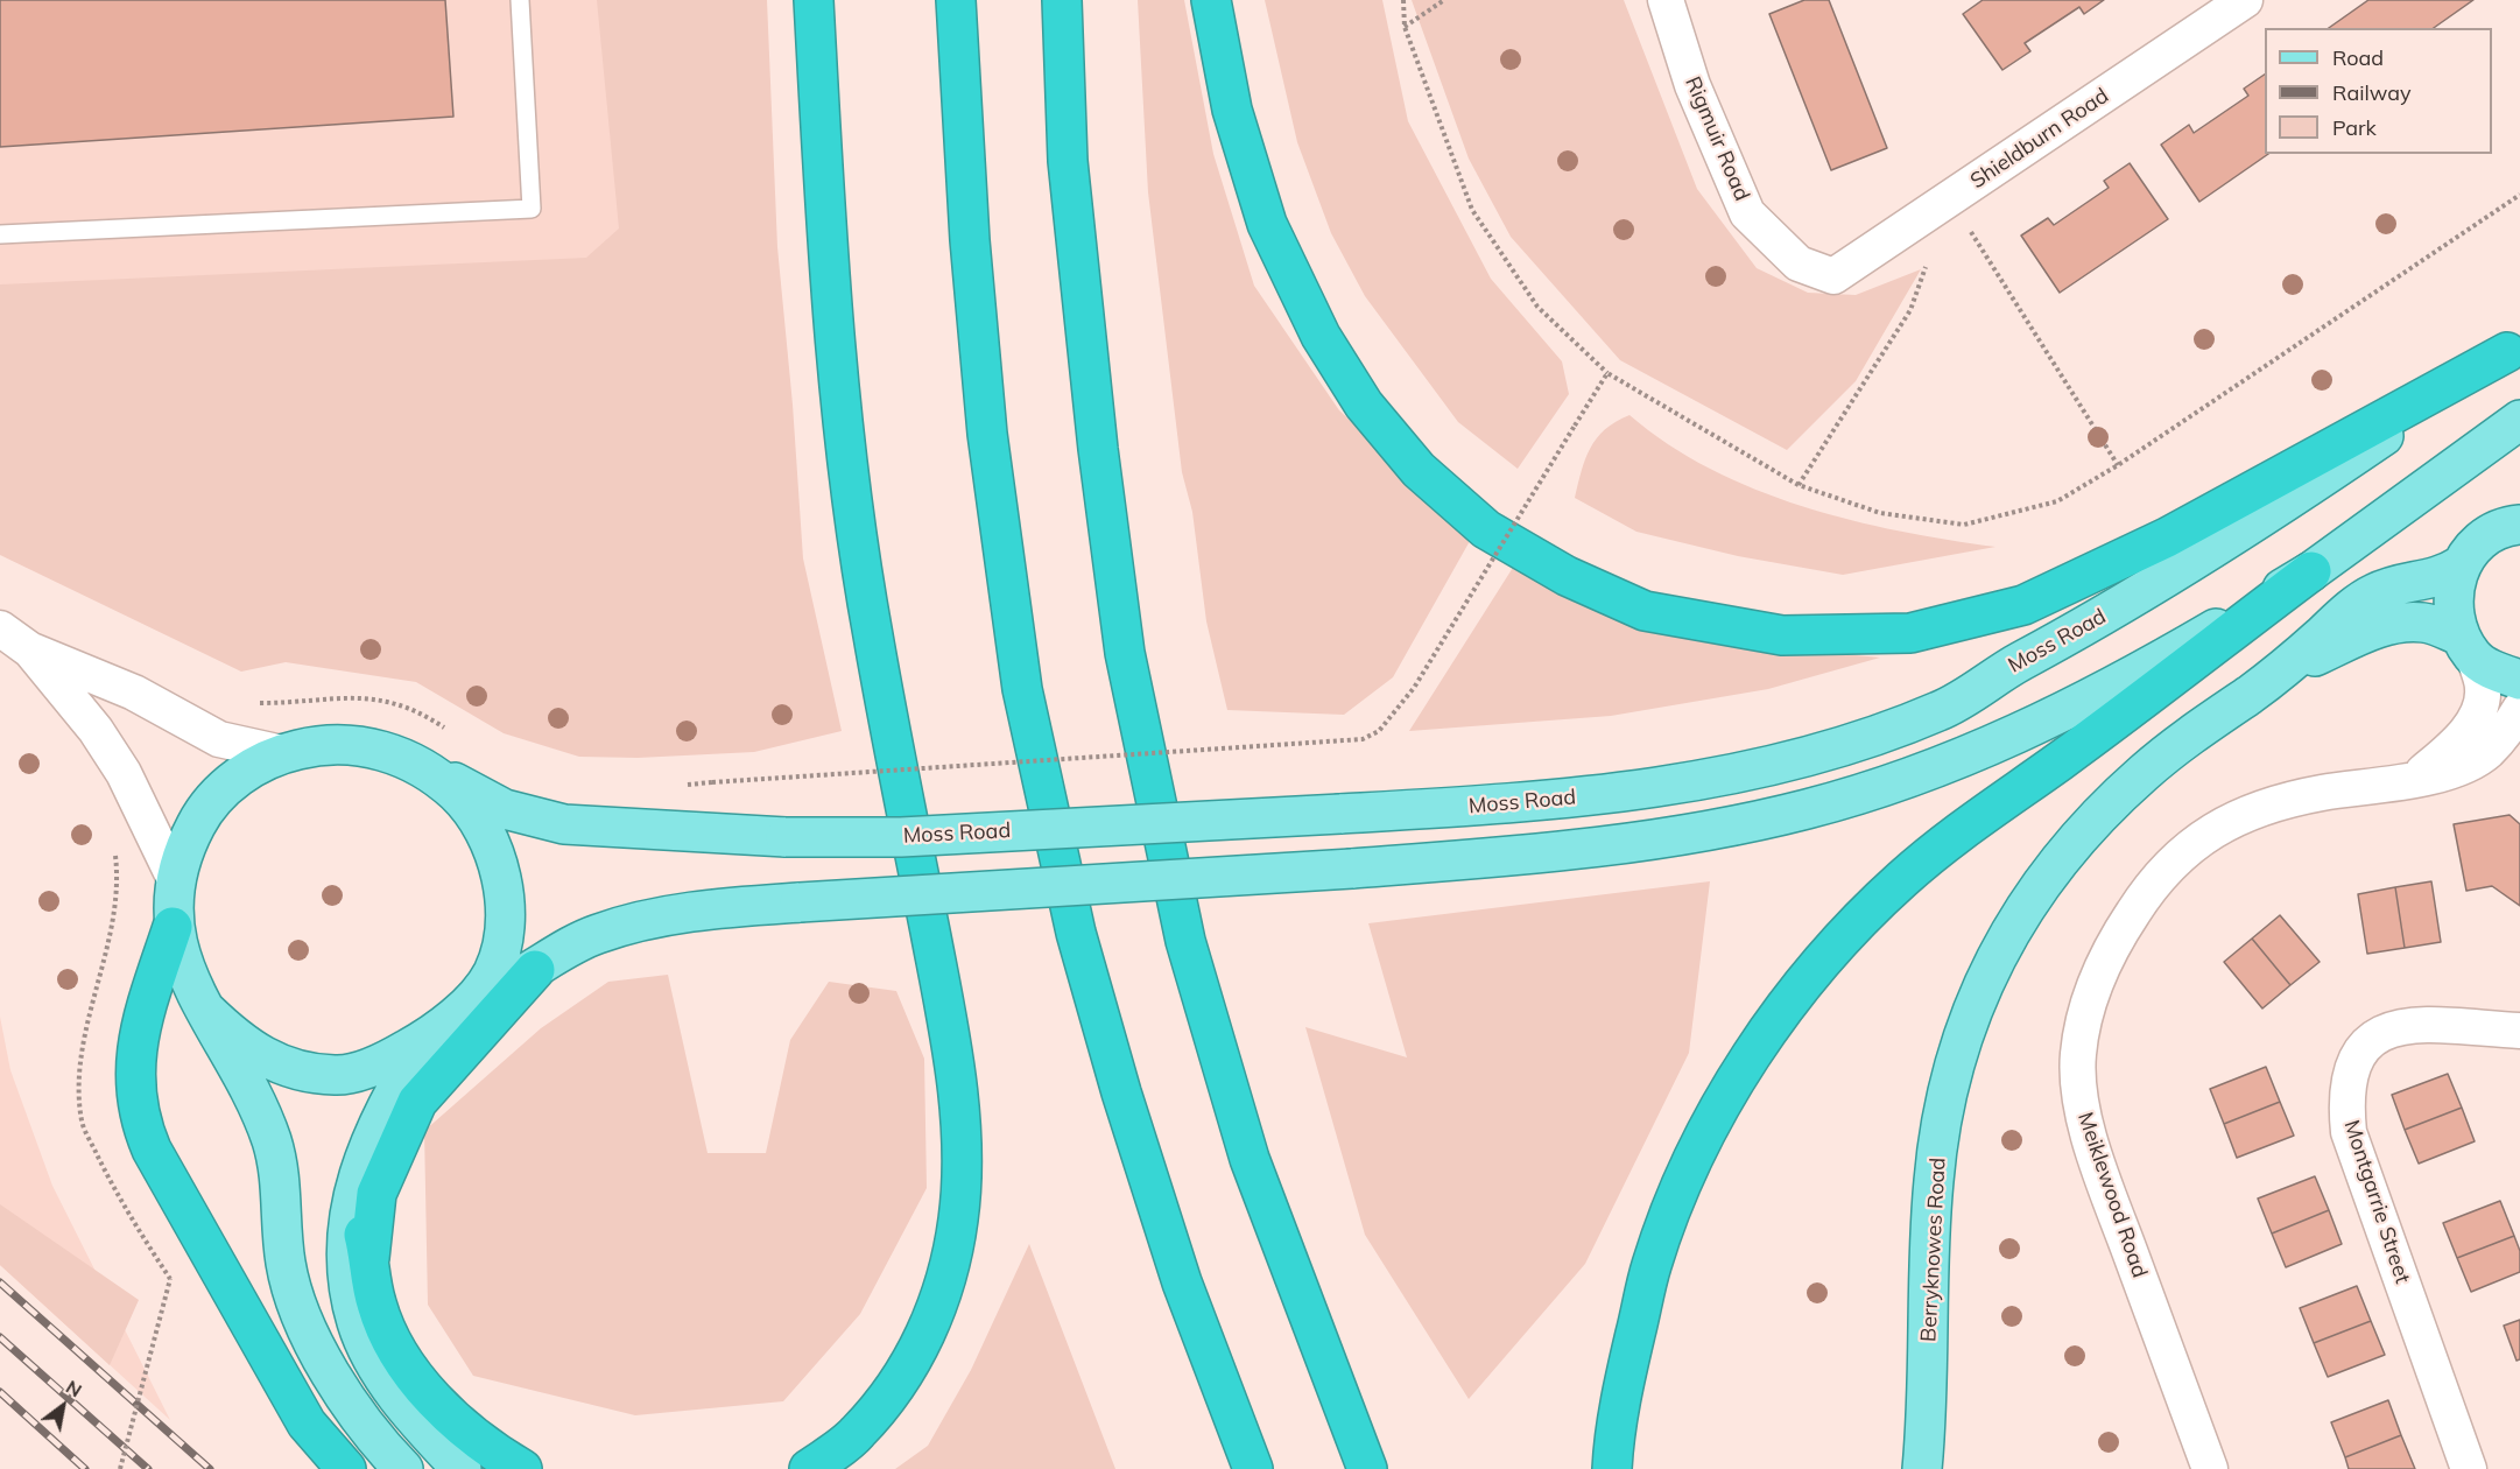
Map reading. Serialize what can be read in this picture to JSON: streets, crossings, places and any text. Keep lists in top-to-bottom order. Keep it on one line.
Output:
{"streets":{"main road":["Moss Road","Berryknowes Road"],"street":["Rigmuir Road","Shieldburn Road","Meiklewood Road","Montgarrie Street"]},"crossings":[["Rigmuir Road","Shieldburn Road"]],"legend":["Road","Railway","Park"],"north":"top right"}
